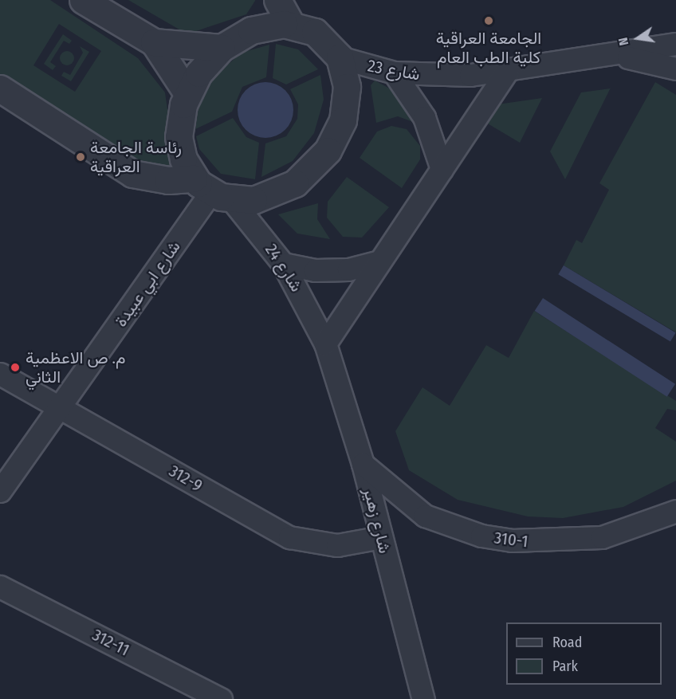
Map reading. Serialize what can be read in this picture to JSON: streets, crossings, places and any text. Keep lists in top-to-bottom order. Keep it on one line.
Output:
{"streets":{"street":["شارع 23","شارع 24","شارع ابي عبيدة","312-9","شارع زهير","310-1","312-11"]},"crossings":[["شارع 23","شارع 24"],["شارع 23","شارع ابي عبيدة"],["شارع 24","شارع ابي عبيدة"],["شارع 24","شارع زهير"],["شارع ابي عبيدة","312-9"],["312-9","شارع زهير"],["شارع زهير","310-1"]],"places":["الجامعة العراقية كلية الطب العام","رئاسة الجامعة العراقية","م. ص الاعظمية الثاني"],"legend":["Road","Park"],"north":"left"}
